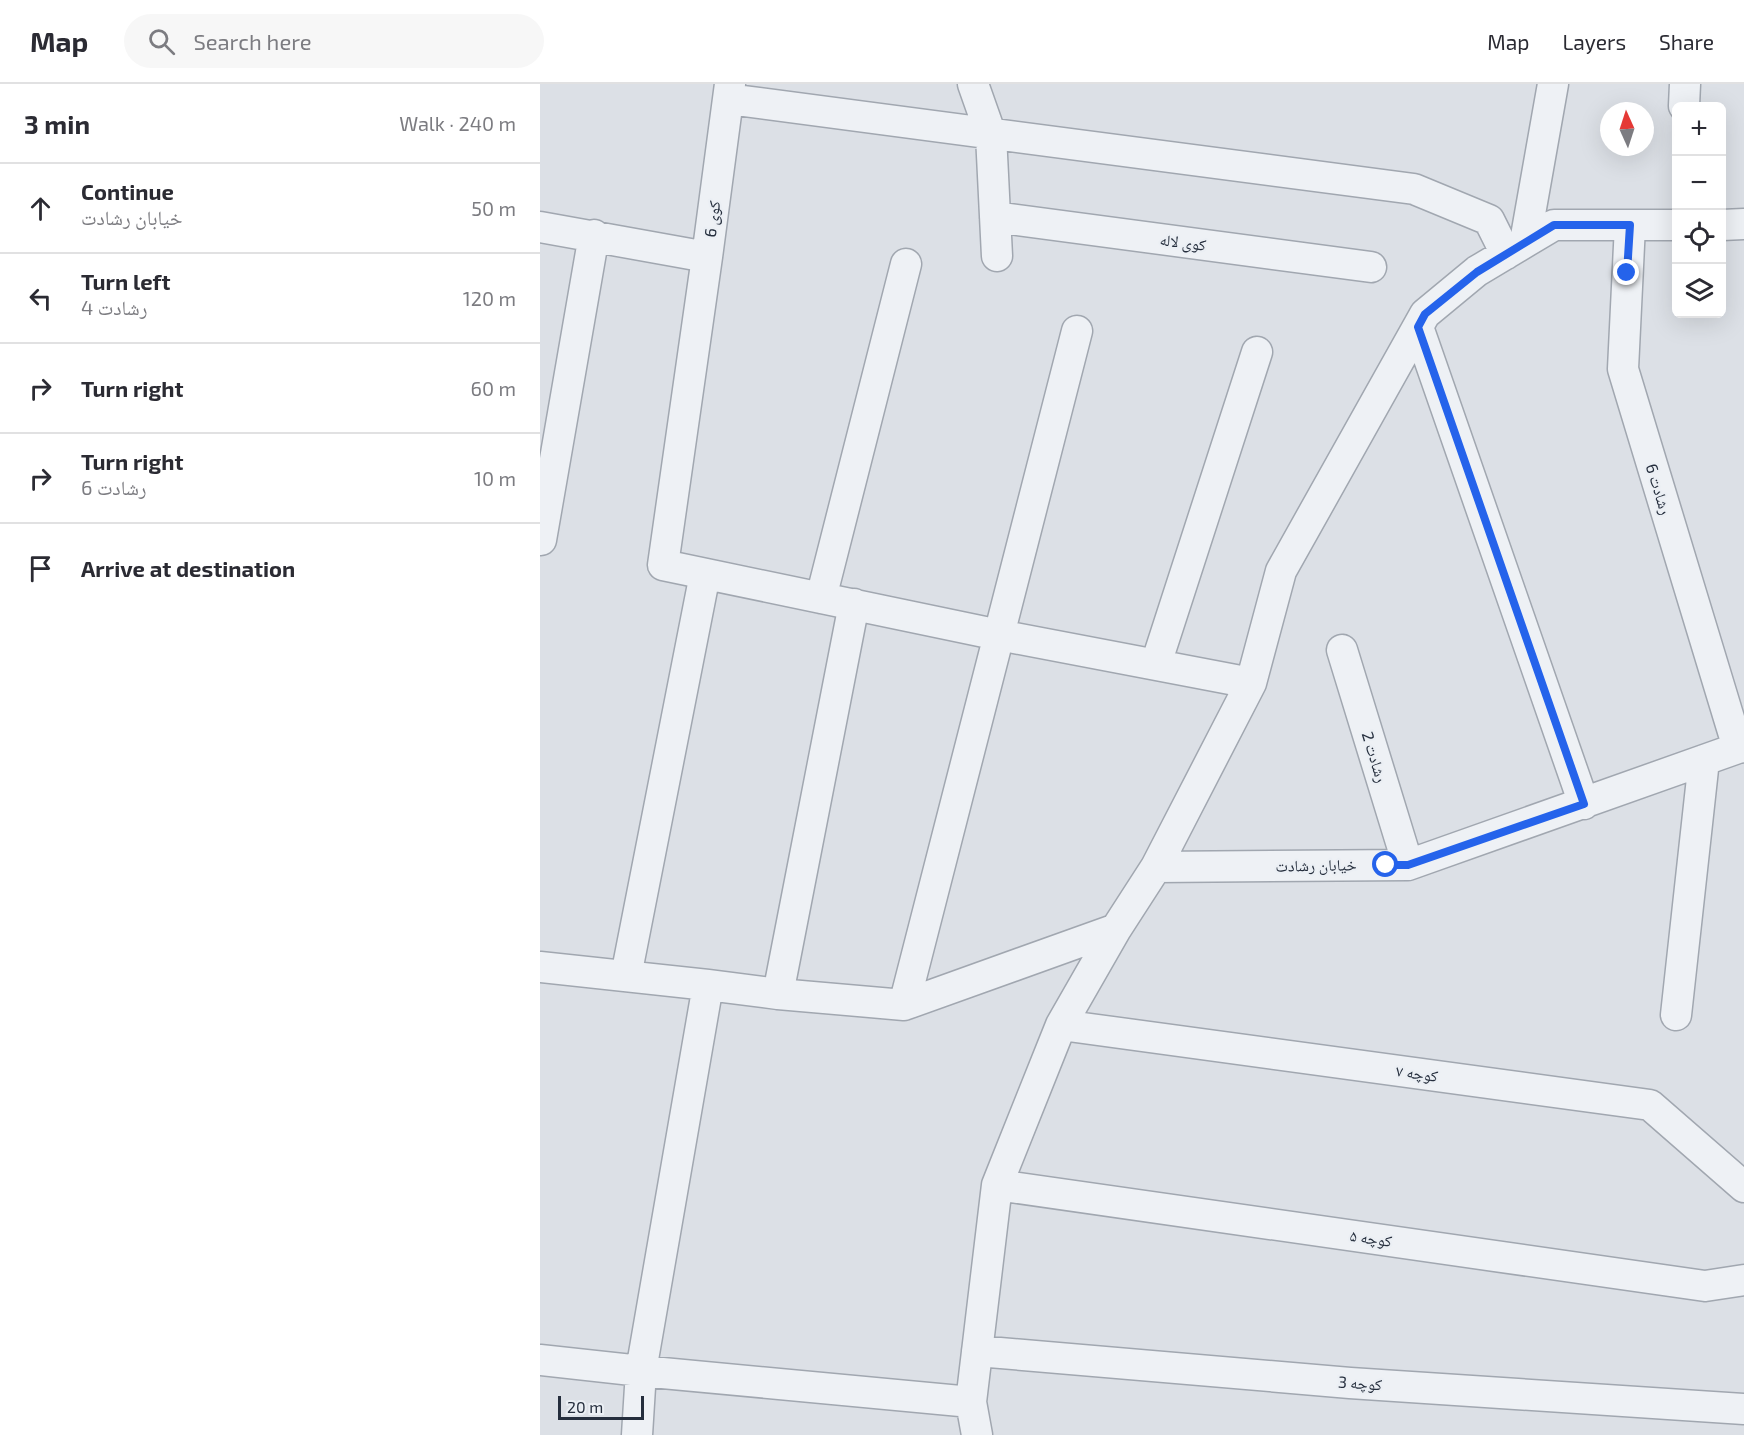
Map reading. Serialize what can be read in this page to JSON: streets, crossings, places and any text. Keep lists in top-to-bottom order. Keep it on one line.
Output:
{"streets":{"street":["کوی 6","کوی لاله","رشادت 6","رشادت 2","خیابان رشادت","کوچه ۷","کوچه ۵","کوچه 3"]},"crossings":[["رشادت 6","خیابان رشادت"],["رشادت 2","خیابان رشادت"]],"scale_bar":"20 m","north":"top","page":{"header":"Map","search":"Search here","nav":["Map","Layers","Share"],"heading":["3 min","Walk · 240 m"],"map_buttons":["+","−"],"list":[["Continue","خیابان رشادت","50 m"],["Turn left","رشادت 4","120 m"],["Turn right","60 m"],["Turn right","رشادت 6","10 m"],"Arrive at destination"],"scale":"20 m"}}
